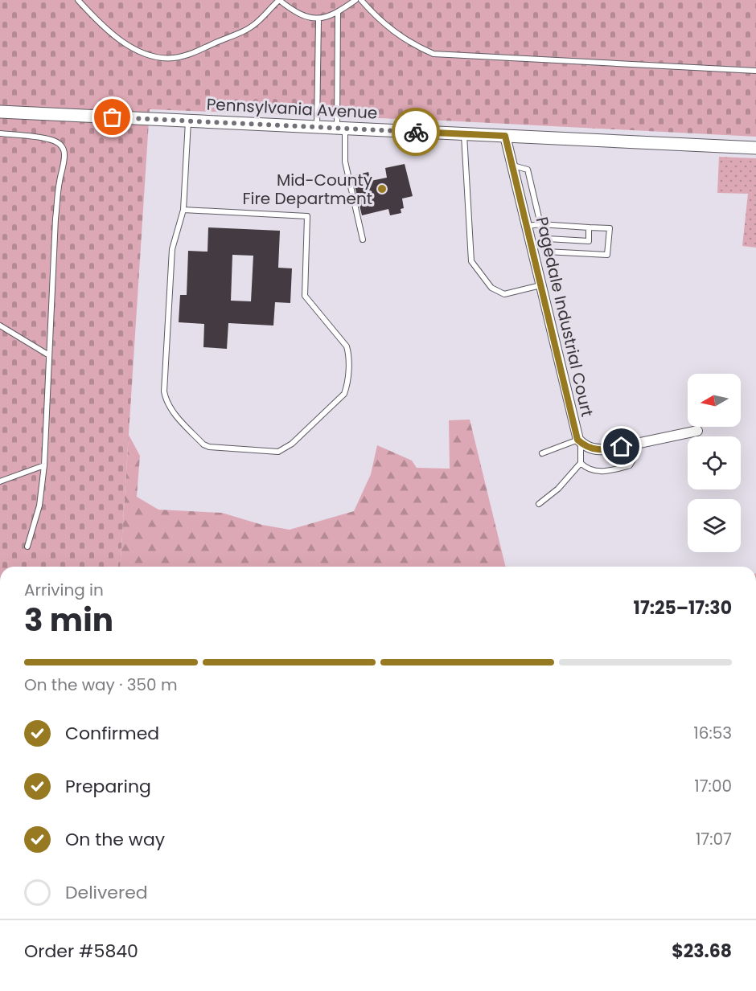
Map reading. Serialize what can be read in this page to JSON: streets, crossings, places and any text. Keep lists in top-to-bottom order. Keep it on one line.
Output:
{"streets":{"street":["Pennsylvania Avenue","Pagedale Industrial Court"]},"crossings":[["Pennsylvania Avenue","Pagedale Industrial Court"]],"places":["Mid-County Fire Department"],"north":"left","page":{"heading":["3 min","Arriving in","17:25–17:30"],"panel":["Order #5840","$23.68"],"bar":"On the way · 350 m","list":[["Confirmed","16:53"],["Preparing","17:00"],["On the way","17:07"],"Delivered"]}}
